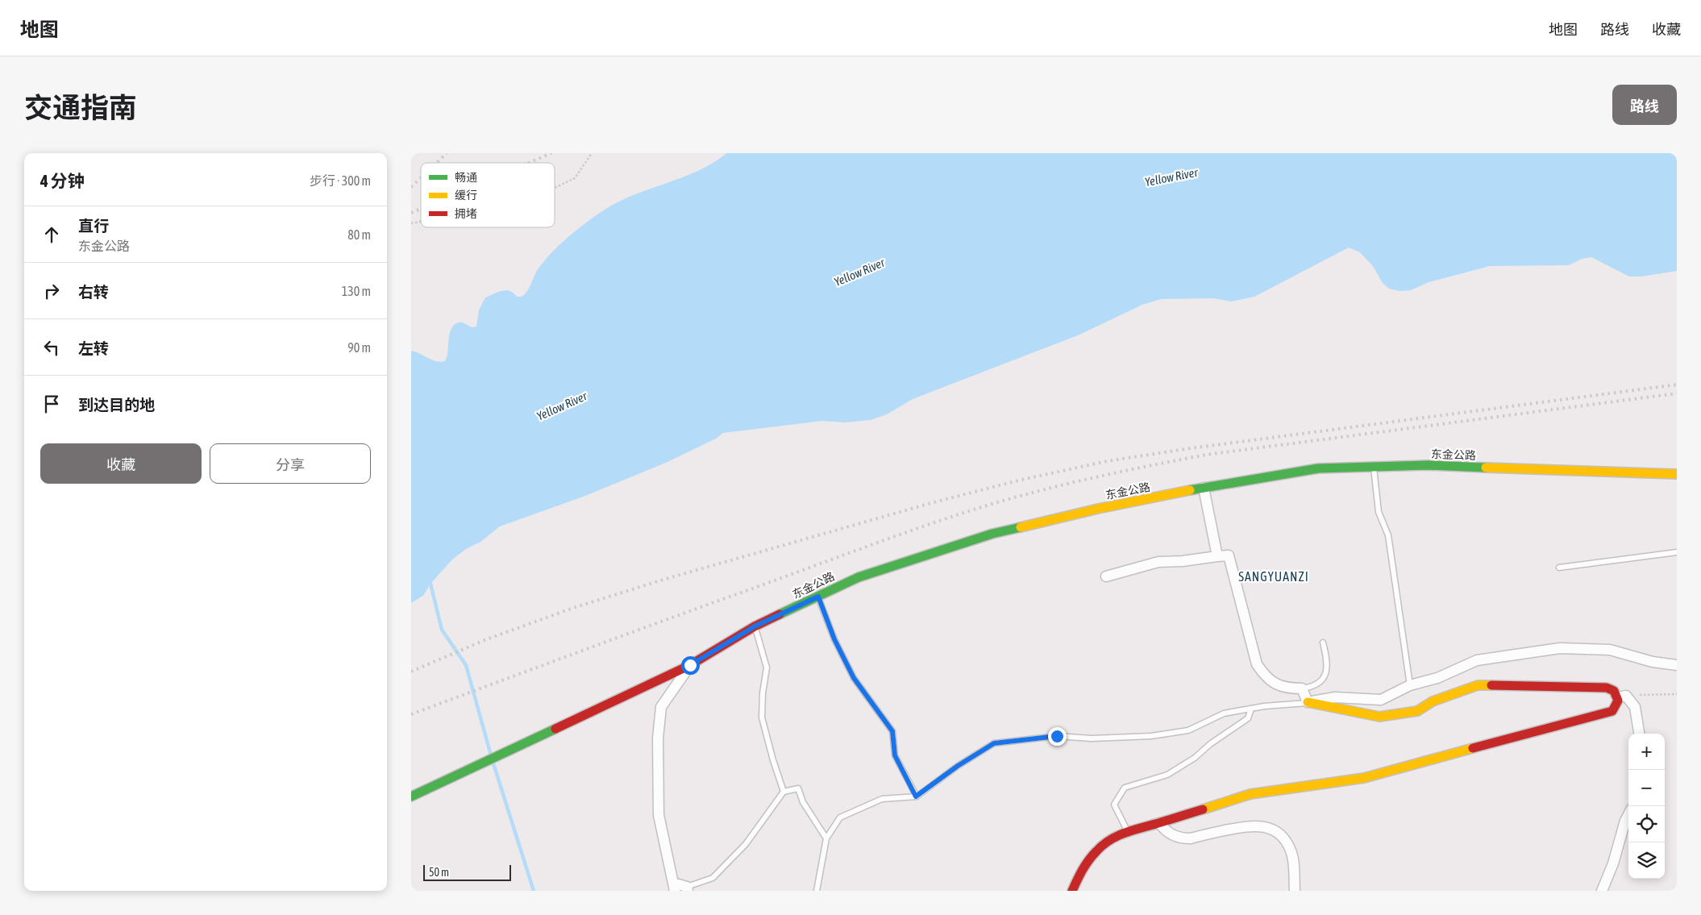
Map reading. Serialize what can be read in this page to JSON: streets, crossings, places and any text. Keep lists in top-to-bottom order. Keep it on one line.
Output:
{"streets":{"main road":["东金公路"]},"districts":["SANGYUANZI"],"water":["Yellow River"],"legend":["畅通","缓行","拥堵"],"scale_bar":"50 m","page":{"header":"地图","nav":["地图","路线","收藏"],"title":"交通指南","buttons":["路线",["收藏","分享"]],"heading":["4 分钟","步行 · 300 m"],"list":[["直行","东金公路","80 m"],["右转","130 m"],["左转","90 m"],"到达目的地"],"map_buttons":["+","−"],"scale":"50 m"}}
